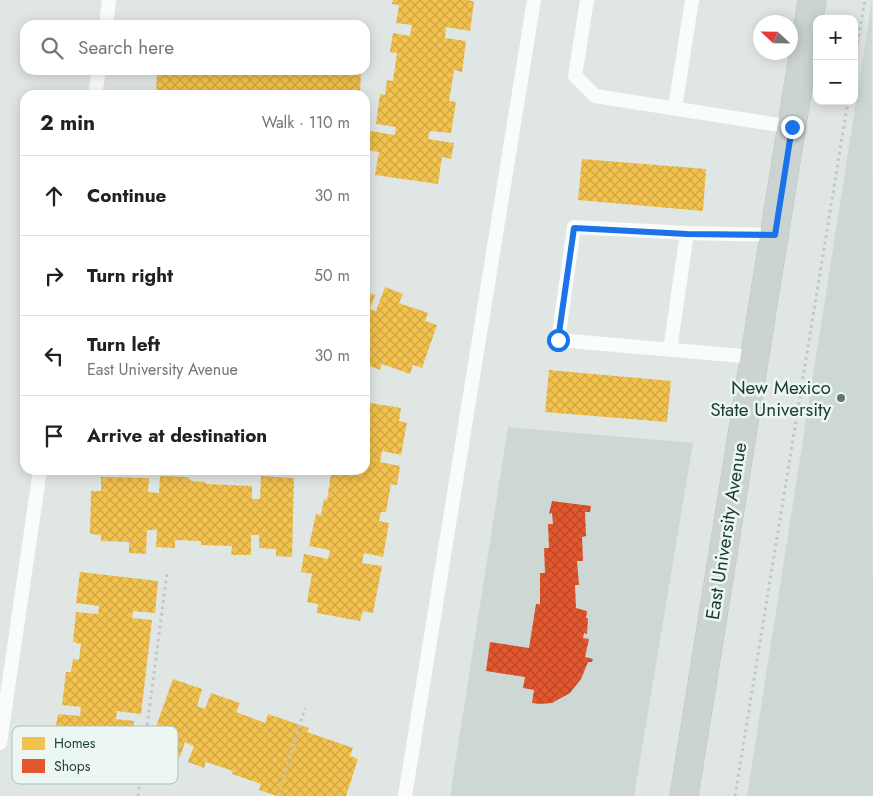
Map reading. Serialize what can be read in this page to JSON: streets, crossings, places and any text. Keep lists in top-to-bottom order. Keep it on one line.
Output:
{"streets":{"main road":["East University Avenue"]},"places":["New Mexico State University"],"legend":["Homes","Shops"],"north":"left","page":{"map_buttons":["+","−"],"search":"Search here","heading":["2 min","Walk · 110 m"],"list":[["Continue","30 m"],["Turn right","50 m"],["Turn left","East University Avenue","30 m"],"Arrive at destination"]}}
